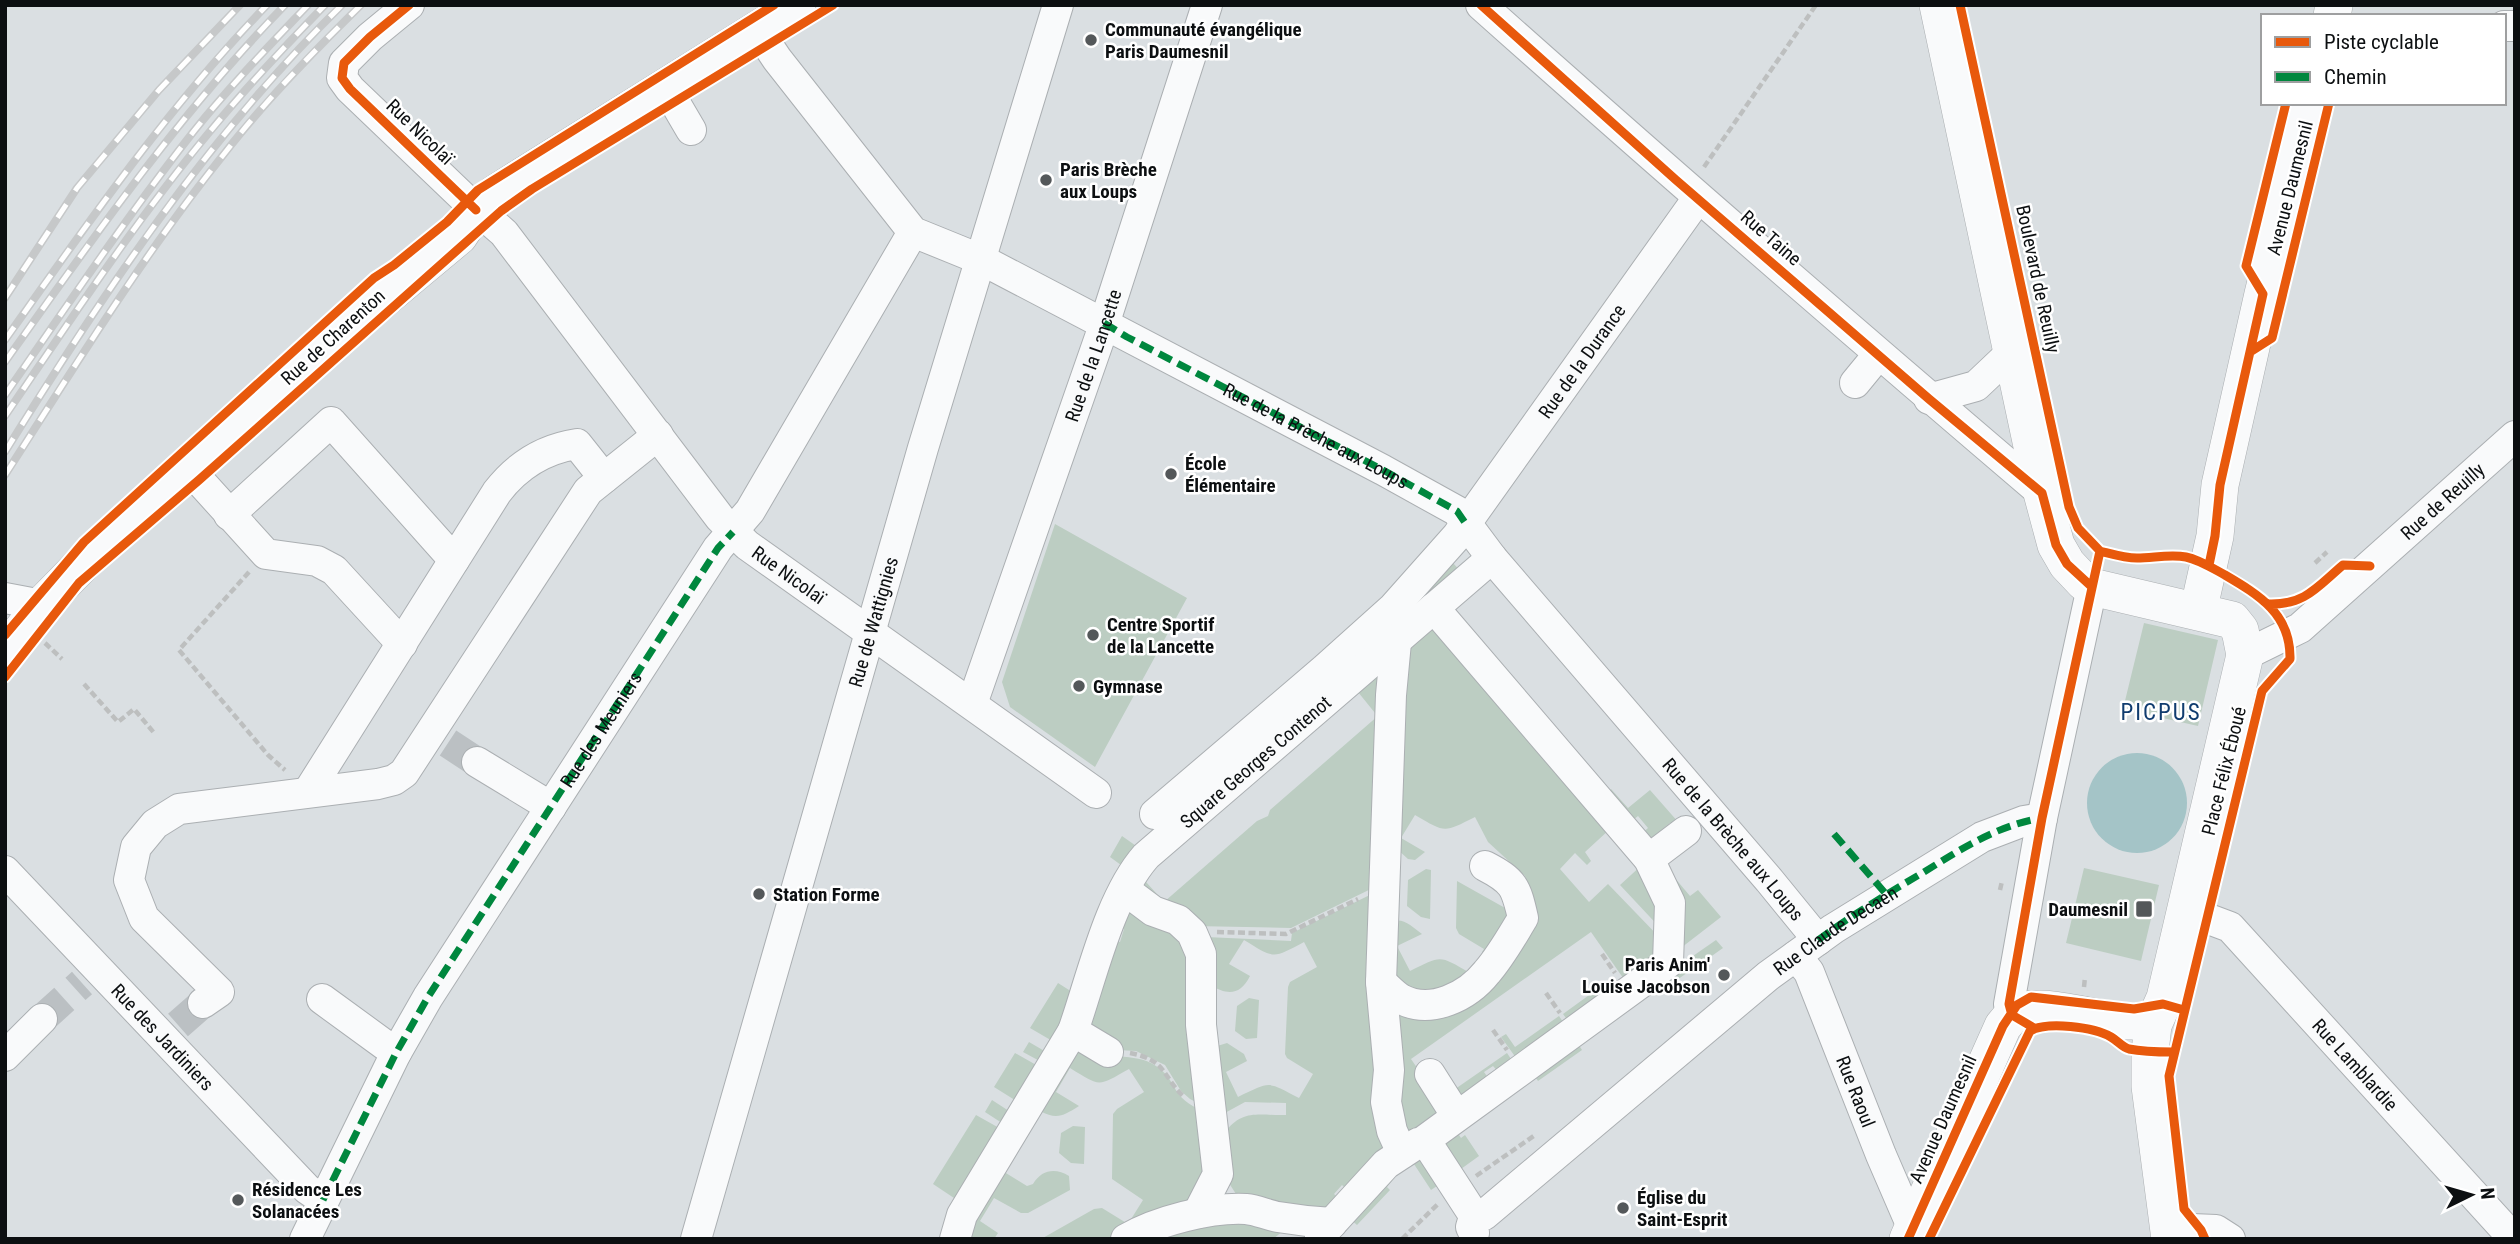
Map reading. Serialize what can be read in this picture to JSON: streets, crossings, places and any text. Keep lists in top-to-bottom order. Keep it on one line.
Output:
{"streets":{"main road":["Avenue Daumesnil","Boulevard de Reuilly","Rue de Charenton","Place Félix Éboué"],"street":["Rue Nicolaï","Rue Taine","Rue de la Lancette","Rue de la Durance","Rue de la Brèche aux Loups","Rue de Reuilly","Rue de Wattignies","Rue des Meuniers","Square Georges Contenot","Rue Claude Decaen","Rue des Jardiniers","Rue Lamblardie","Rue Raoul"]},"crossings":[["Rue Nicolaï","Rue de Charenton"],["Rue Nicolaï","Rue de la Lancette"],["Rue Nicolaï","Rue de Wattignies"],["Rue Nicolaï","Rue des Meuniers"],["Avenue Daumesnil","Rue Raoul"],["Rue Taine","Boulevard de Reuilly"],["Rue Taine","Rue de la Durance"],["Rue de Charenton","Rue de la Brèche aux Loups"],["Rue de la Lancette","Rue de la Brèche aux Loups"],["Rue de la Durance","Rue de la Brèche aux Loups"],["Rue de la Brèche aux Loups","Rue de Wattignies"],["Rue de la Brèche aux Loups","Rue des Meuniers"],["Rue de la Brèche aux Loups","Square Georges Contenot"],["Rue de la Brèche aux Loups","Rue Claude Decaen"],["Rue de la Brèche aux Loups","Rue Raoul"],["Rue de Reuilly","Place Félix Éboué"],["Rue des Meuniers","Rue des Jardiniers"],["Place Félix Éboué","Rue Lamblardie"],["Rue Claude Decaen","Rue Raoul"]],"districts":["PICPUS"],"places":{"other":["Communauté évangélique Paris Daumesnil","Paris Brèche aux Loups","École Élémentaire","Centre Sportif de la Lancette","Gymnase","Station Forme","Paris Anim' Louise Jacobson","Résidence Les Solanacées","Église du Saint-Esprit"],"transit":["Daumesnil"]},"legend":["Piste cyclable","Chemin"],"north":"right"}
